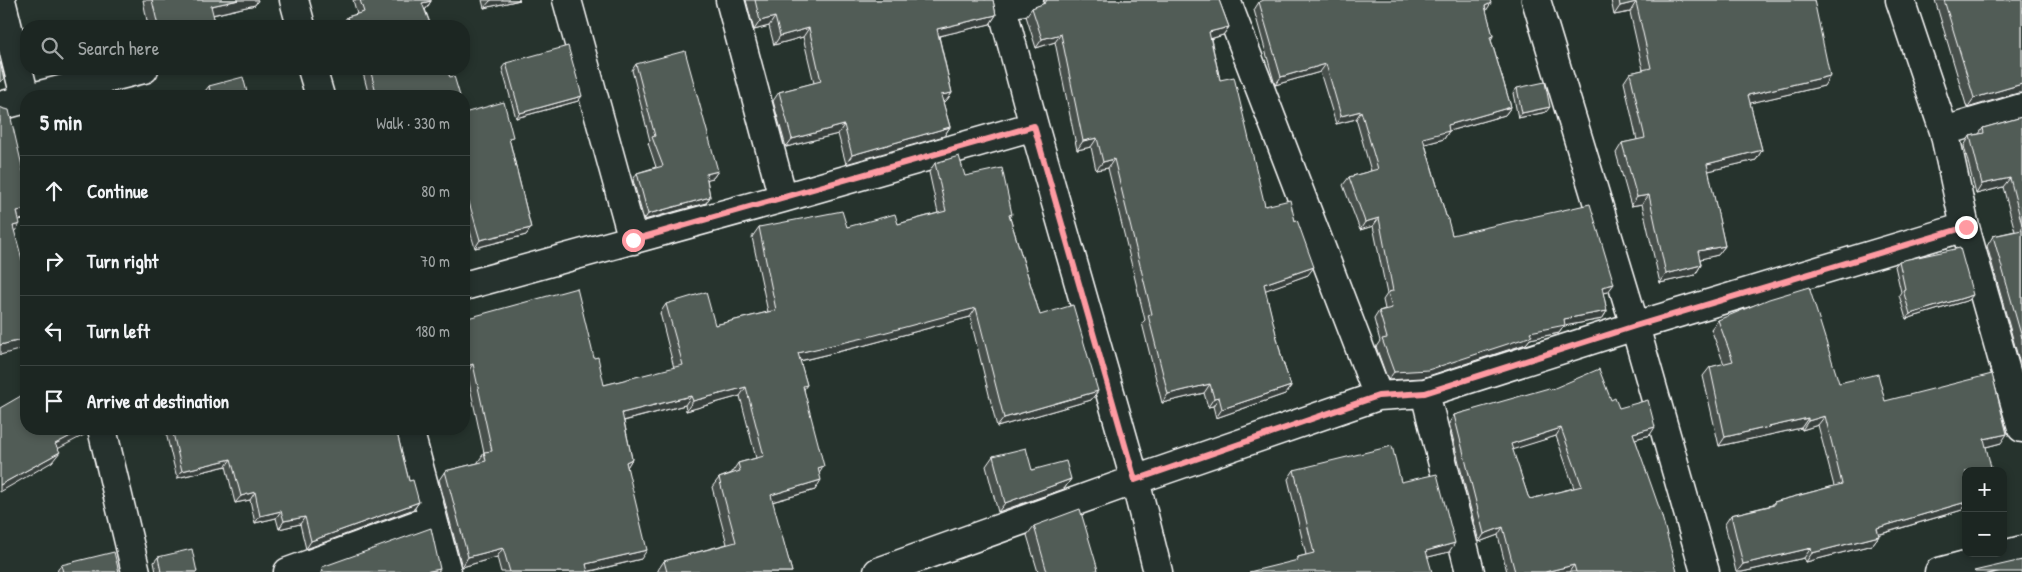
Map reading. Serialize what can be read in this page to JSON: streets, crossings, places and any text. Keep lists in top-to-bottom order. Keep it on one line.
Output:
{"page":{"search":"Search here","heading":["5 min","Walk · 330 m"],"list":[["Continue","80 m"],["Turn right","70 m"],["Turn left","180 m"],"Arrive at destination"],"map_buttons":["+","−"]}}
